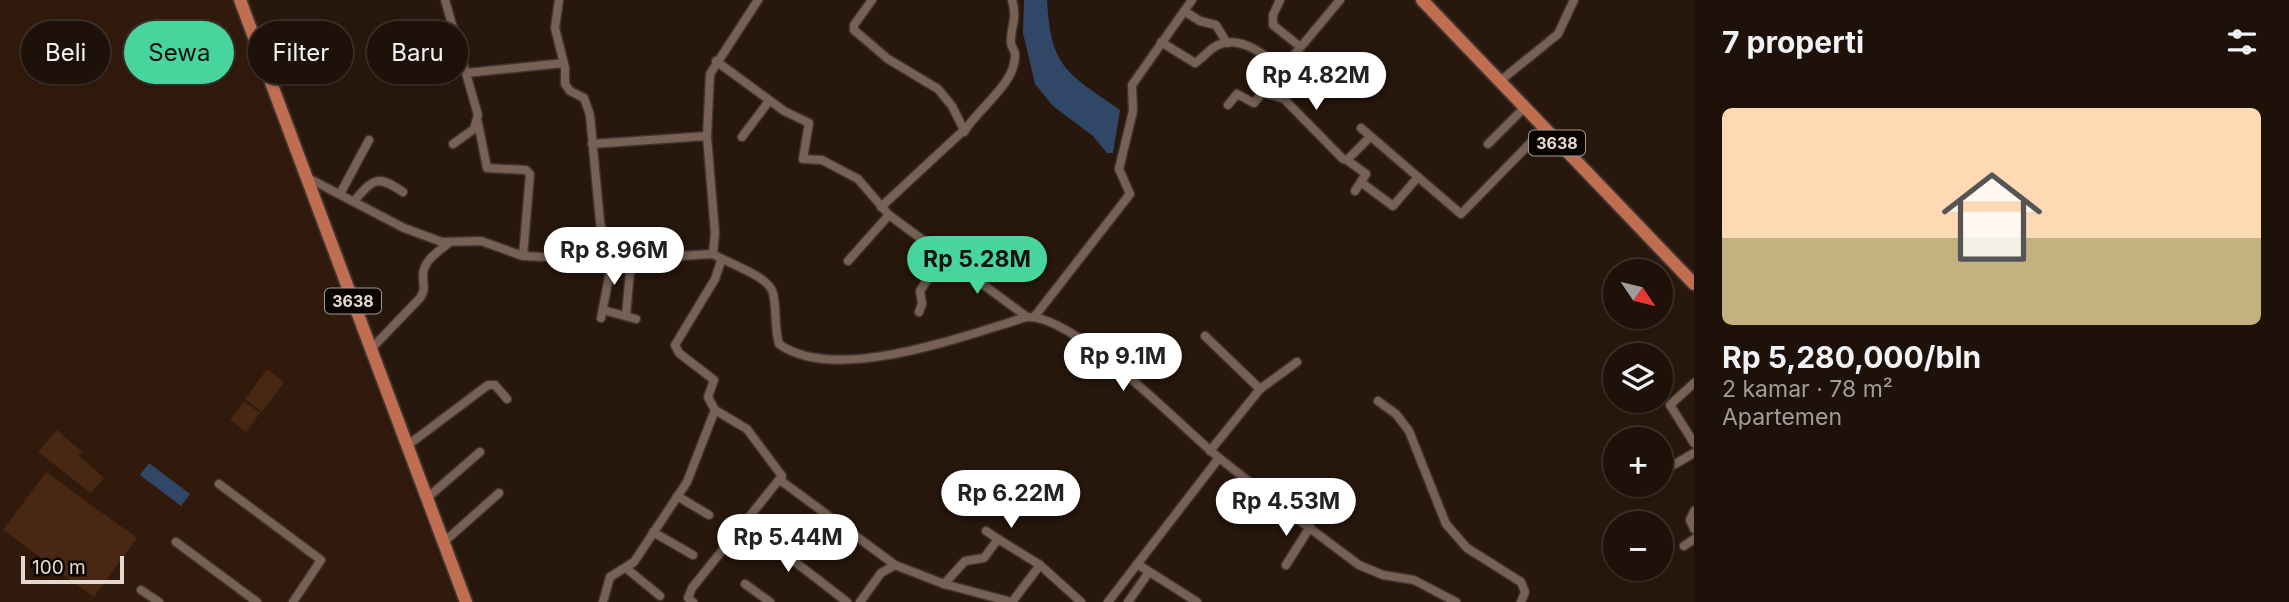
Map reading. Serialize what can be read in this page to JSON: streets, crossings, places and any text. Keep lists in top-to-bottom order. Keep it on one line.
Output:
{"streets":{"main road":["3638"]},"scale_bar":"100 m","north":"bottom right","page":{"heading":"7 properti","chip":["Beli","Sewa","Filter","Baru"],"price":["Rp 4.82M","Rp 8.96M","Rp 5.28M","Rp 9.1M","Rp 6.22M","Rp 4.53M","Rp 5.44M"],"list":[{"name":"Rp 5,280,000/bln","note":"2 kamar · 78 m² · Apartemen"}],"map_buttons":["+","−"],"scale":"100 m"}}
